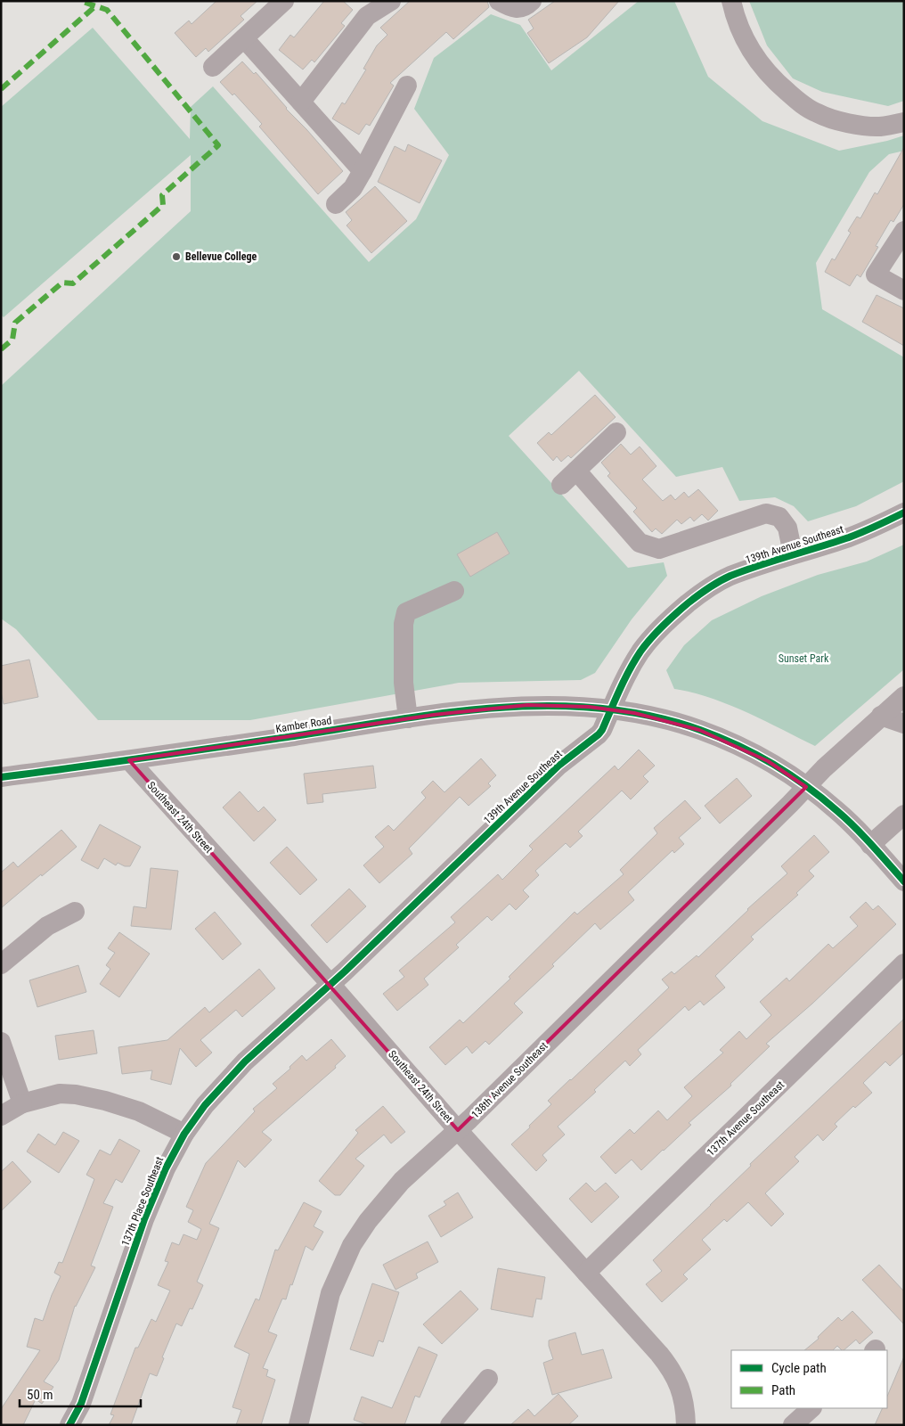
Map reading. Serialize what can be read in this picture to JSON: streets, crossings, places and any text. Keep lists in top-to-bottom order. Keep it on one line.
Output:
{"streets":{"street":["139th Avenue Southeast","Kamber Road","Southeast 24th Street","138th Avenue Southeast","137th Avenue Southeast","137th Place Southeast"]},"crossings":[["139th Avenue Southeast","Kamber Road"],["139th Avenue Southeast","Southeast 24th Street"],["139th Avenue Southeast","137th Place Southeast"],["Kamber Road","Southeast 24th Street"],["Kamber Road","138th Avenue Southeast"],["Southeast 24th Street","138th Avenue Southeast"],["Southeast 24th Street","137th Avenue Southeast"],["Southeast 24th Street","137th Place Southeast"]],"parks":["Sunset Park"],"places":["Bellevue College"],"legend":["Cycle path","Path"],"scale_bar":"50 m"}
